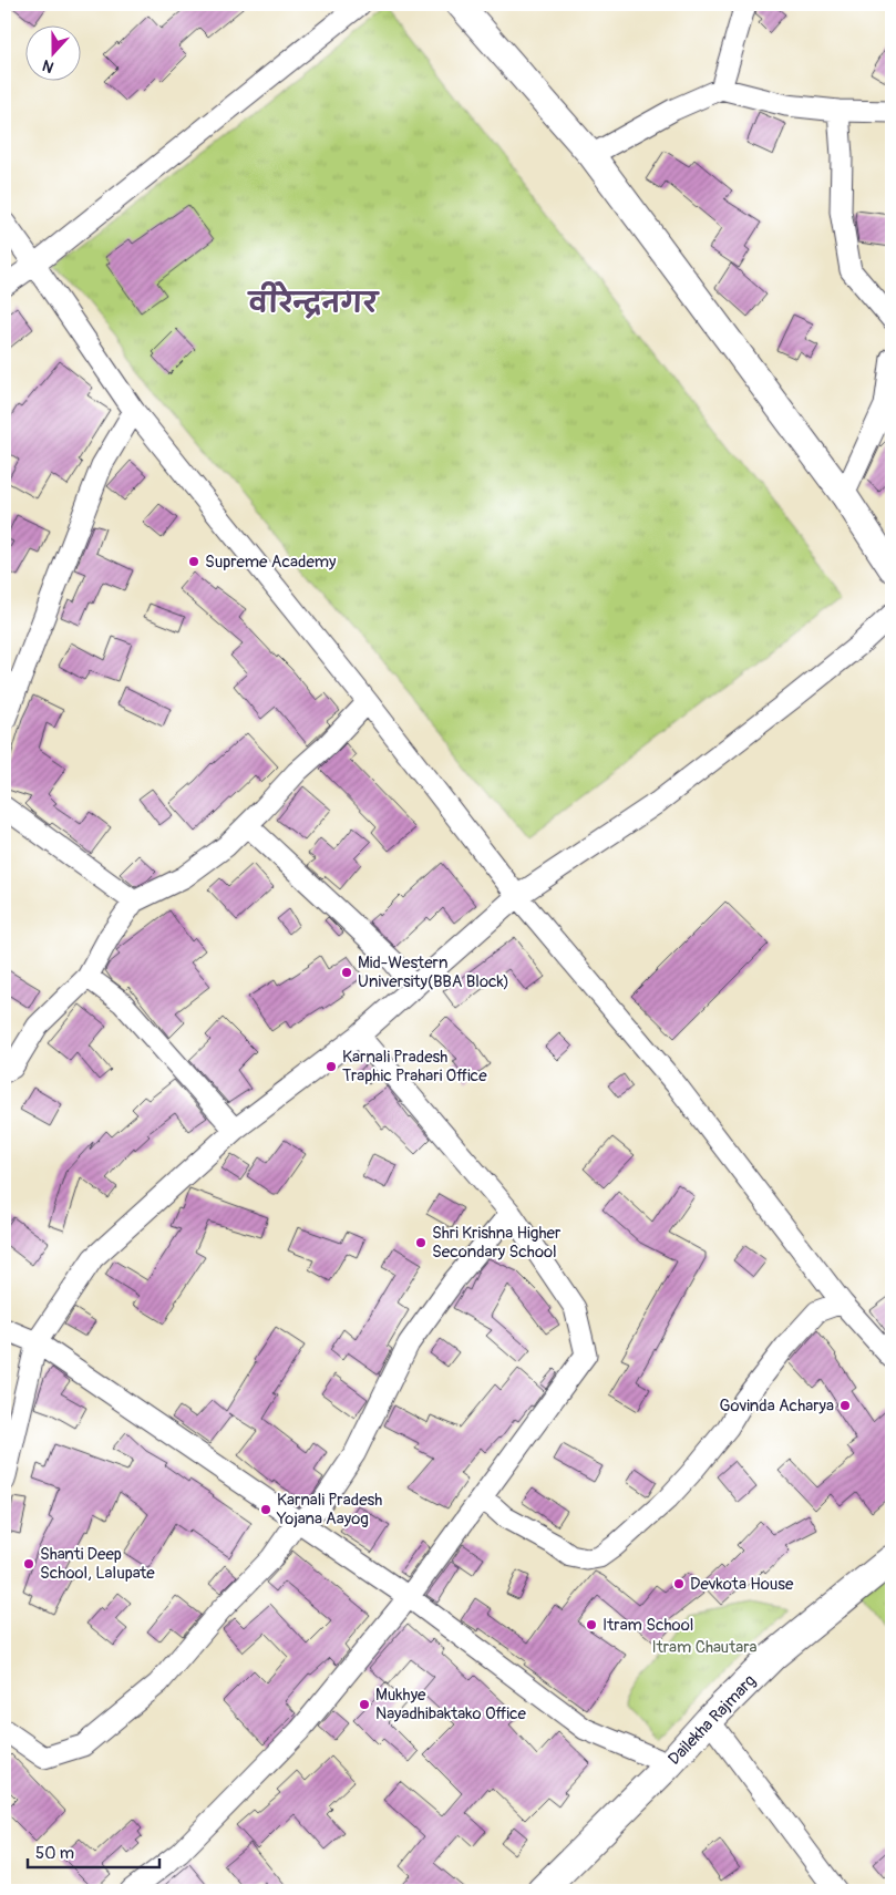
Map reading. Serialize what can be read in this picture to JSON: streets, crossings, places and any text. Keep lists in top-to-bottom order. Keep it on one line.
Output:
{"streets":{"main road":["Dailekha Rajmarg"]},"districts":["वीरेन्द्रनगर"],"parks":["Itram Chautara"],"places":["Supreme Academy","Mid-Western University(BBA Block)","Karnali Pradesh Traphic Prahari Office","Shri Krishna Higher Secondary School","Govinda Acharya","Karnali Pradesh Yojana Aayog","Shanti Deep School, Lalupate","Devkota House","Itram School","Mukhye Nayadhibaktako Office"],"scale_bar":"50 m","north":"bottom"}
